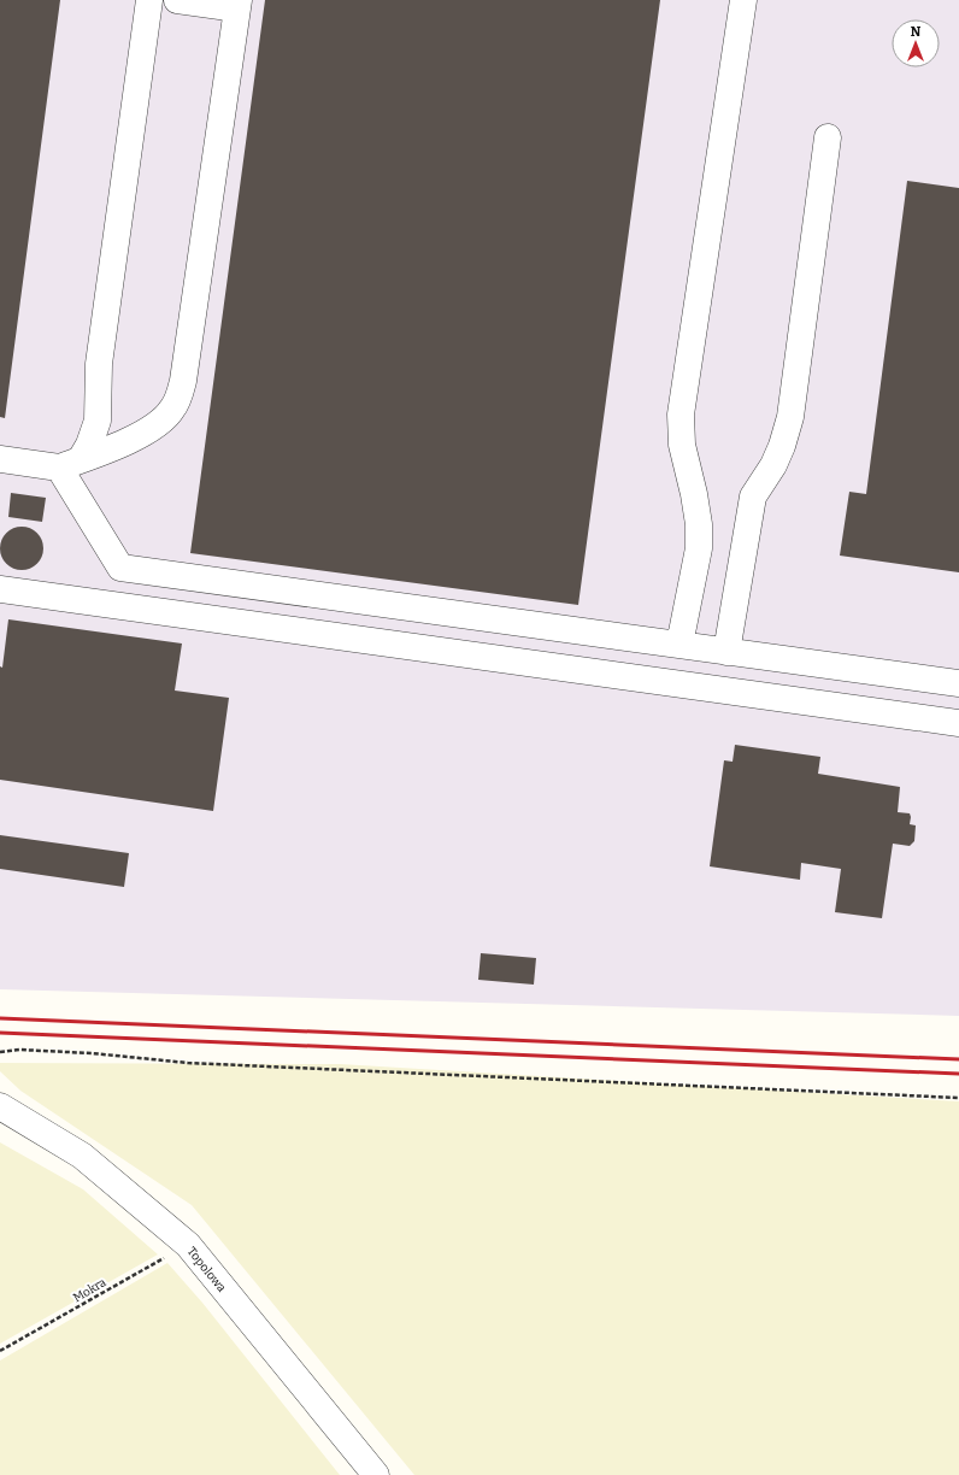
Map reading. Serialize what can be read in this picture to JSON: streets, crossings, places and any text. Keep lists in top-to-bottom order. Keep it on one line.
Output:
{"streets":{"street":["Topolowa"],"path":["Mokra"]},"crossings":[["Topolowa","Mokra"]],"north":"top"}
